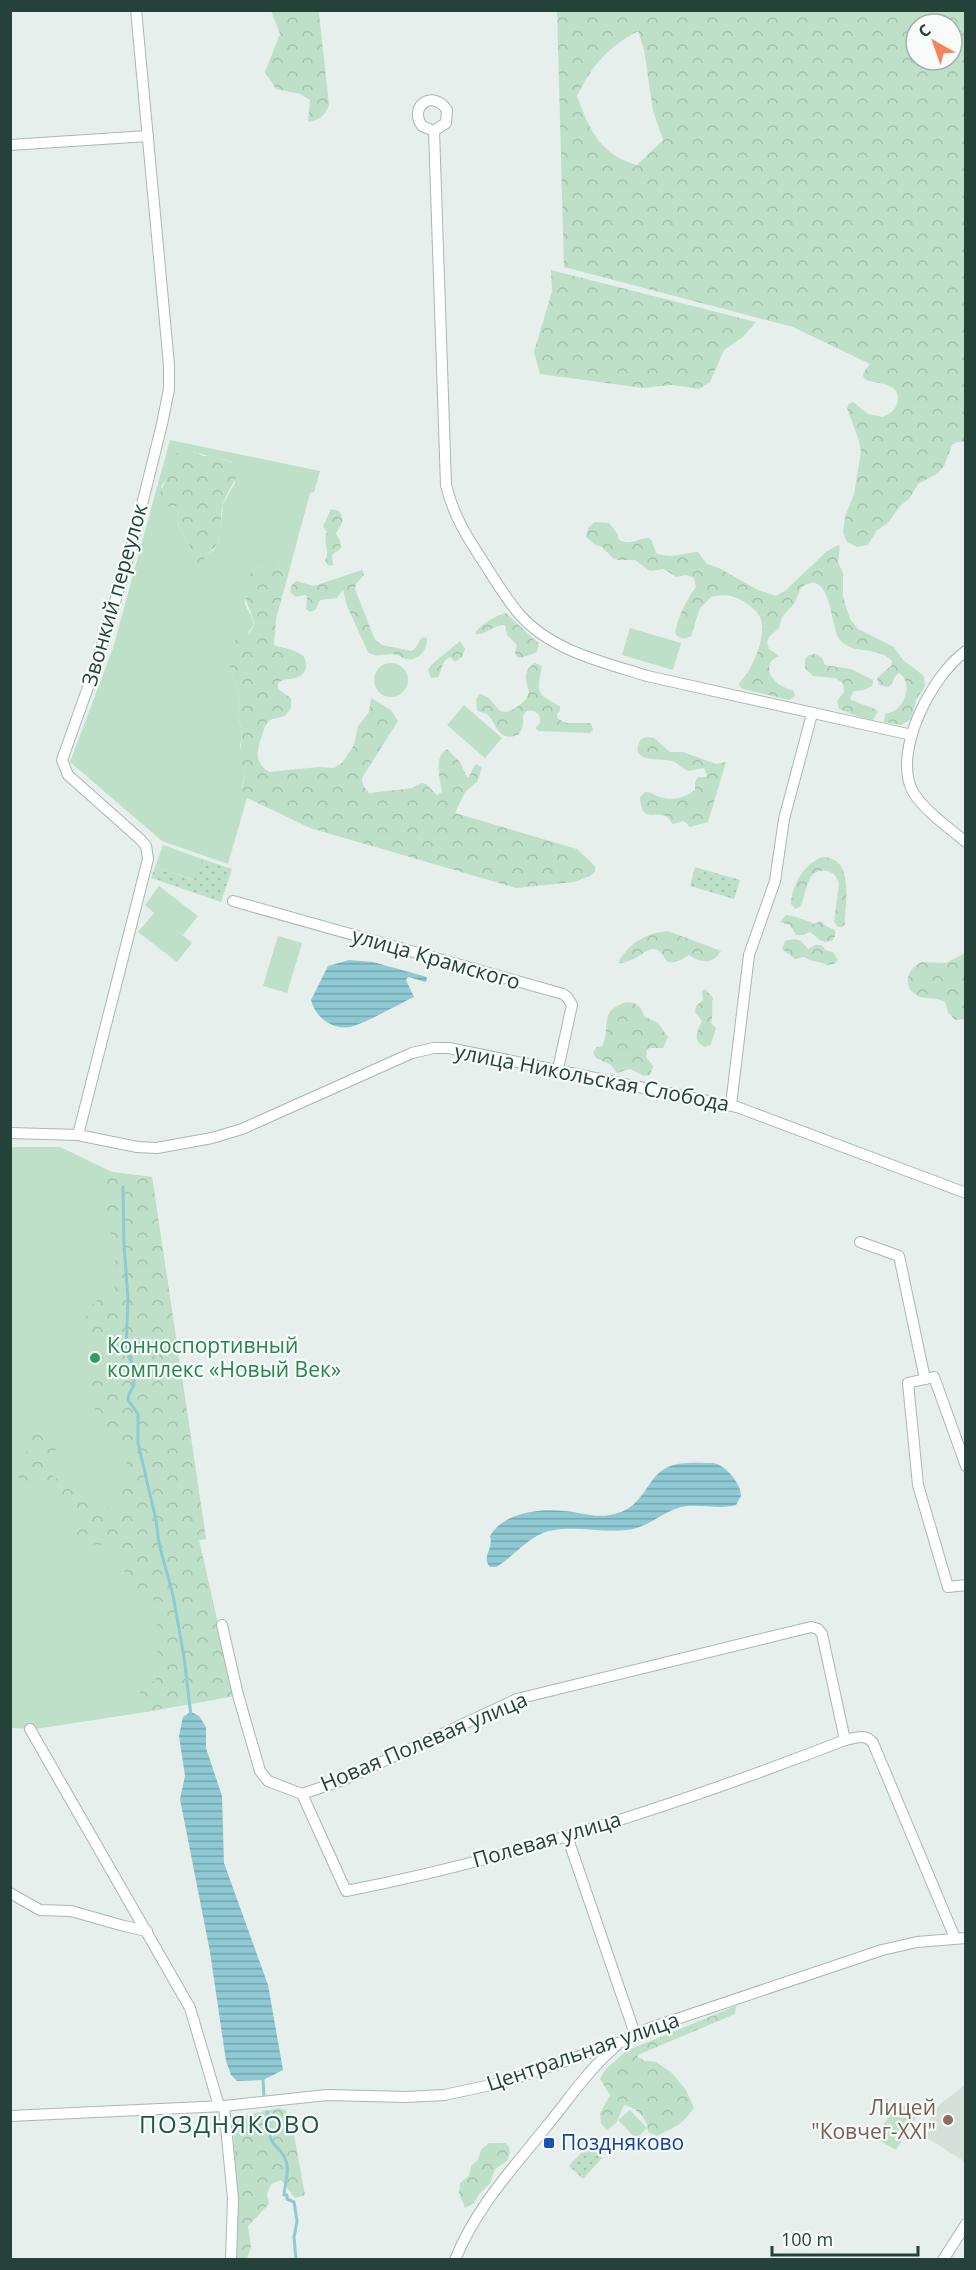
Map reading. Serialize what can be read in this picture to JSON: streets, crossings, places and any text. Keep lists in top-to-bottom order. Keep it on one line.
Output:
{"streets":{"street":["Звонкий переулок","улица Крамского","улица Никольская Слобода","Новая Полевая улица","Полевая улица","Центральная улица"]},"crossings":[["Звонкий переулок","улица Никольская Слобода"],["улица Крамского","улица Никольская Слобода"],["Новая Полевая улица","Полевая улица"]],"districts":["ПОЗДНЯКОВО"],"places":{"other":["Конноспортивный комплекс «Новый Век»","Лицей \"Ковчег-XXI\""],"transit":["Поздняково"]},"scale_bar":"100 m","north":"top left"}
